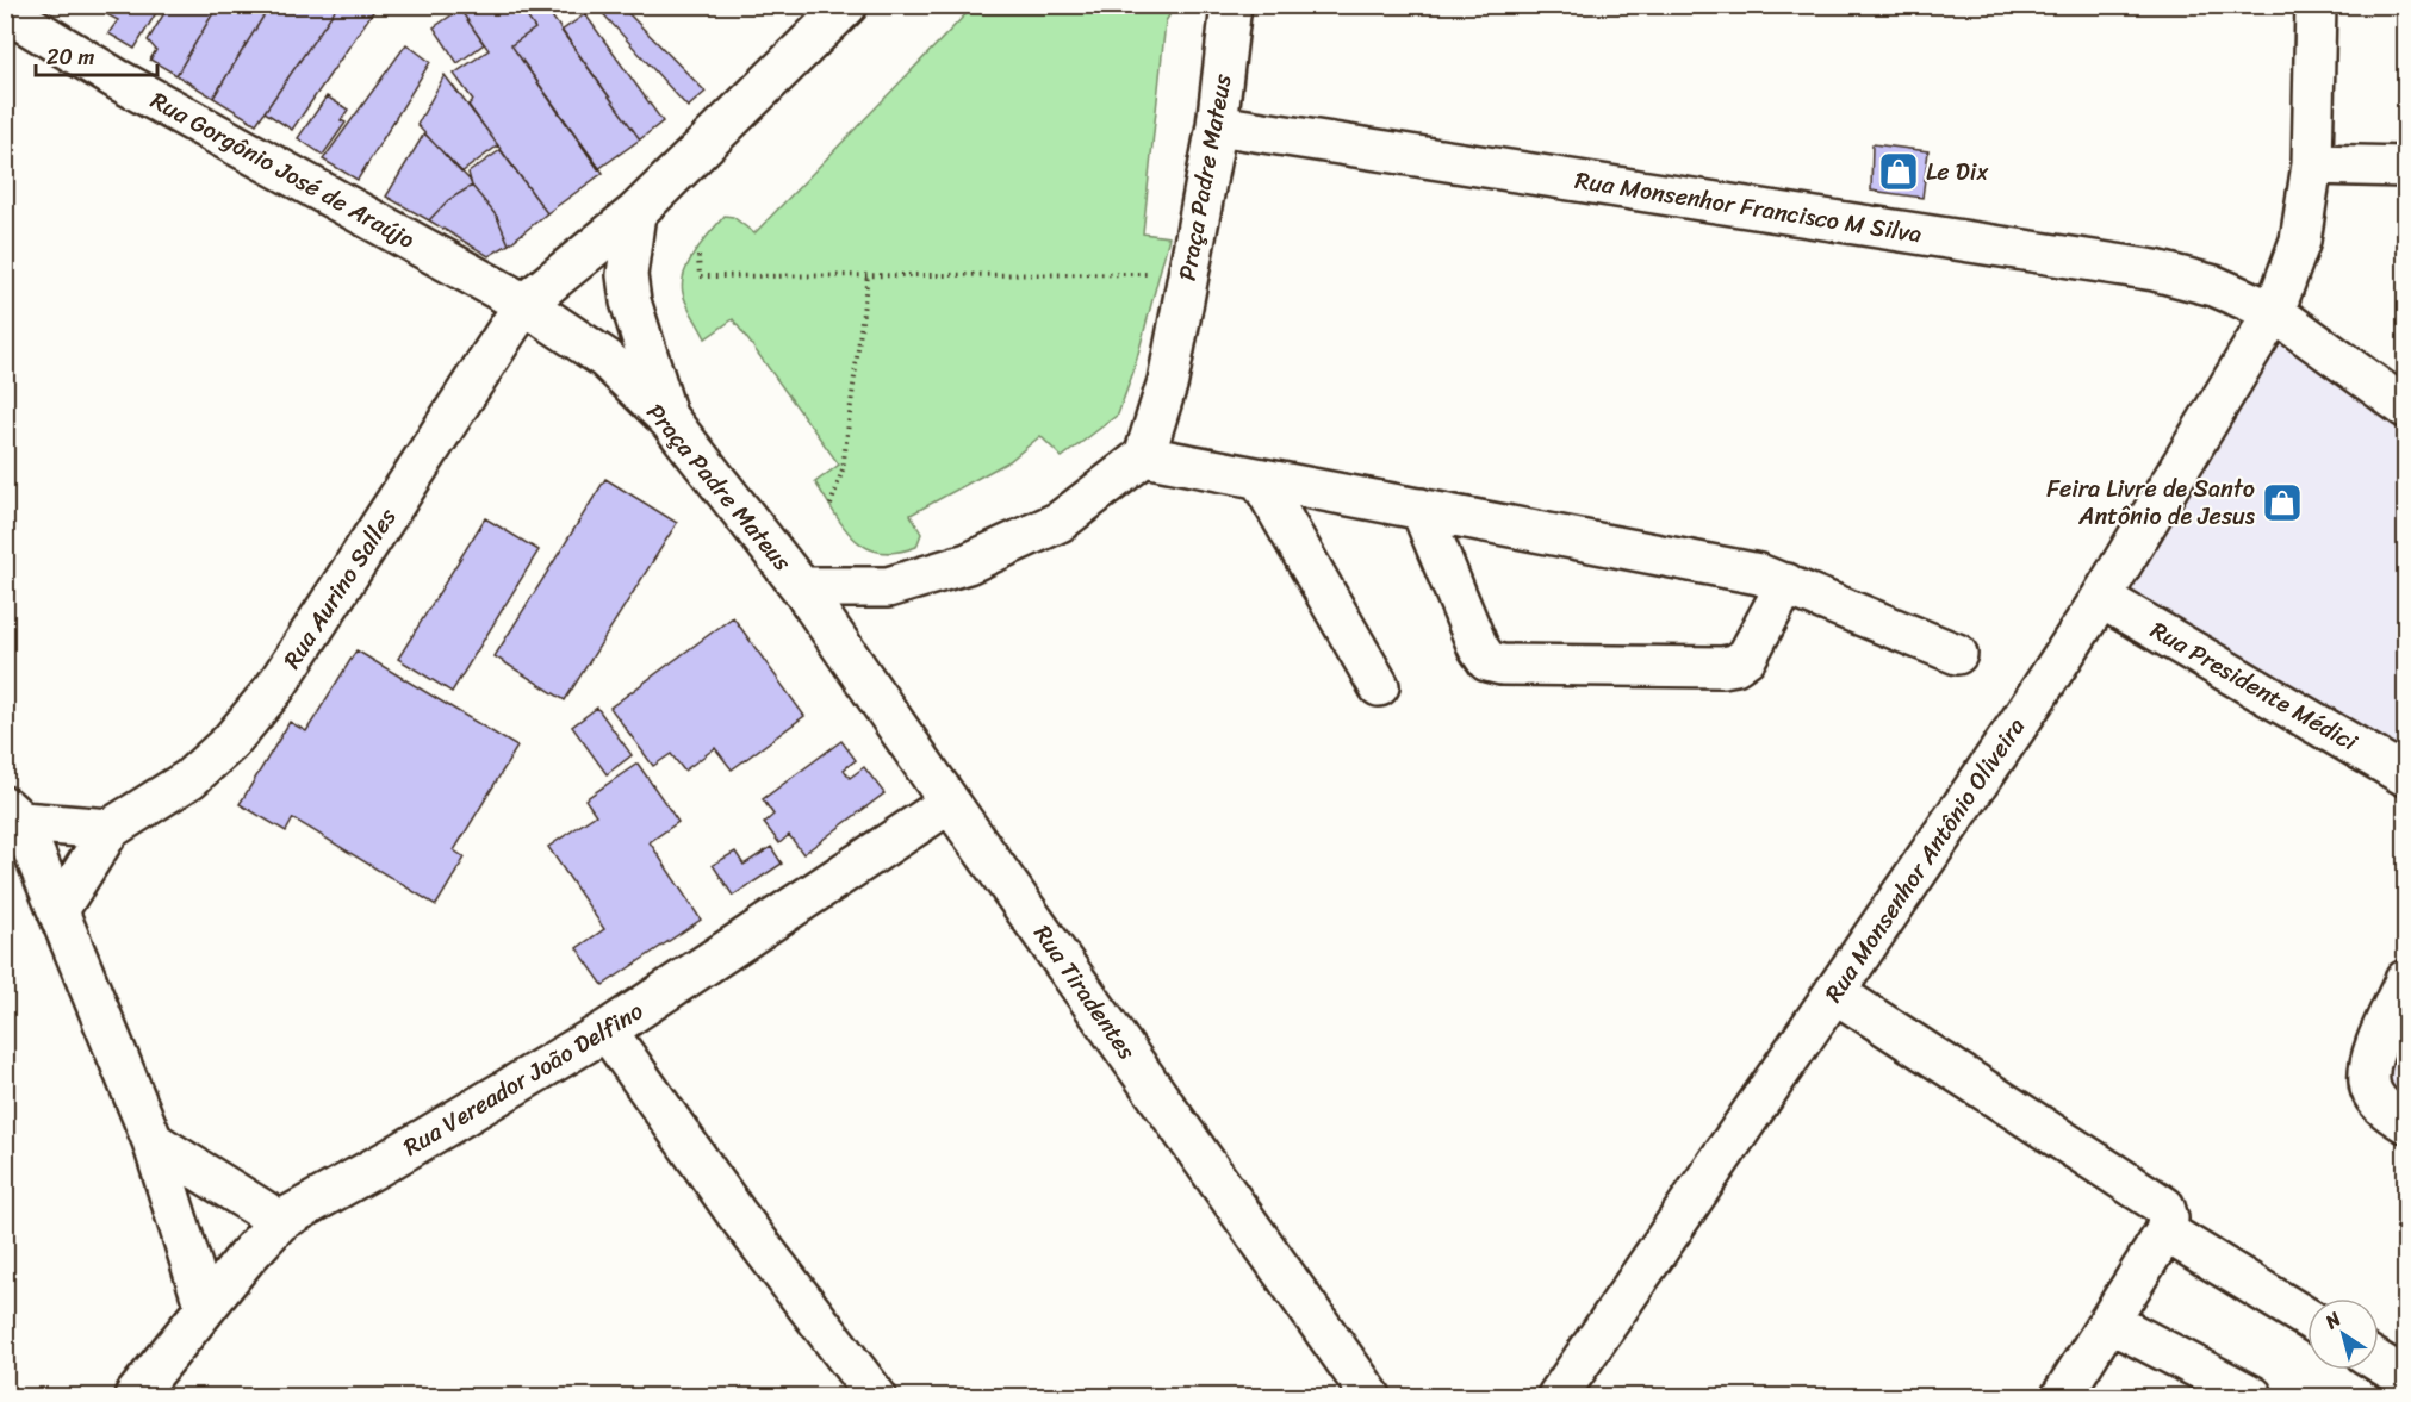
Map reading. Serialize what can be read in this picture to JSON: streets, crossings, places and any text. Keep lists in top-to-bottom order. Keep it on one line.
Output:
{"streets":{"street":["Rua Gorgônio José de Araújo","Praça Padre Mateus","Rua Monsenhor Francisco M Silva","Rua Aurino Salles","Rua Presidente Médici","Rua Monsenhor Antônio Oliveira","Rua Tiradentes","Rua Vereador João Delfino"]},"crossings":[["Rua Gorgônio José de Araújo","Praça Padre Mateus"],["Rua Gorgônio José de Araújo","Rua Aurino Salles"],["Praça Padre Mateus","Rua Monsenhor Francisco M Silva"],["Praça Padre Mateus","Rua Aurino Salles"],["Praça Padre Mateus","Rua Tiradentes"],["Rua Monsenhor Francisco M Silva","Rua Monsenhor Antônio Oliveira"],["Rua Presidente Médici","Rua Monsenhor Antônio Oliveira"],["Rua Tiradentes","Rua Vereador João Delfino"]],"places":{"shop":["Le Dix","Feira Livre de Santo Antônio de Jesus"]},"scale_bar":"20 m","north":"top left"}
